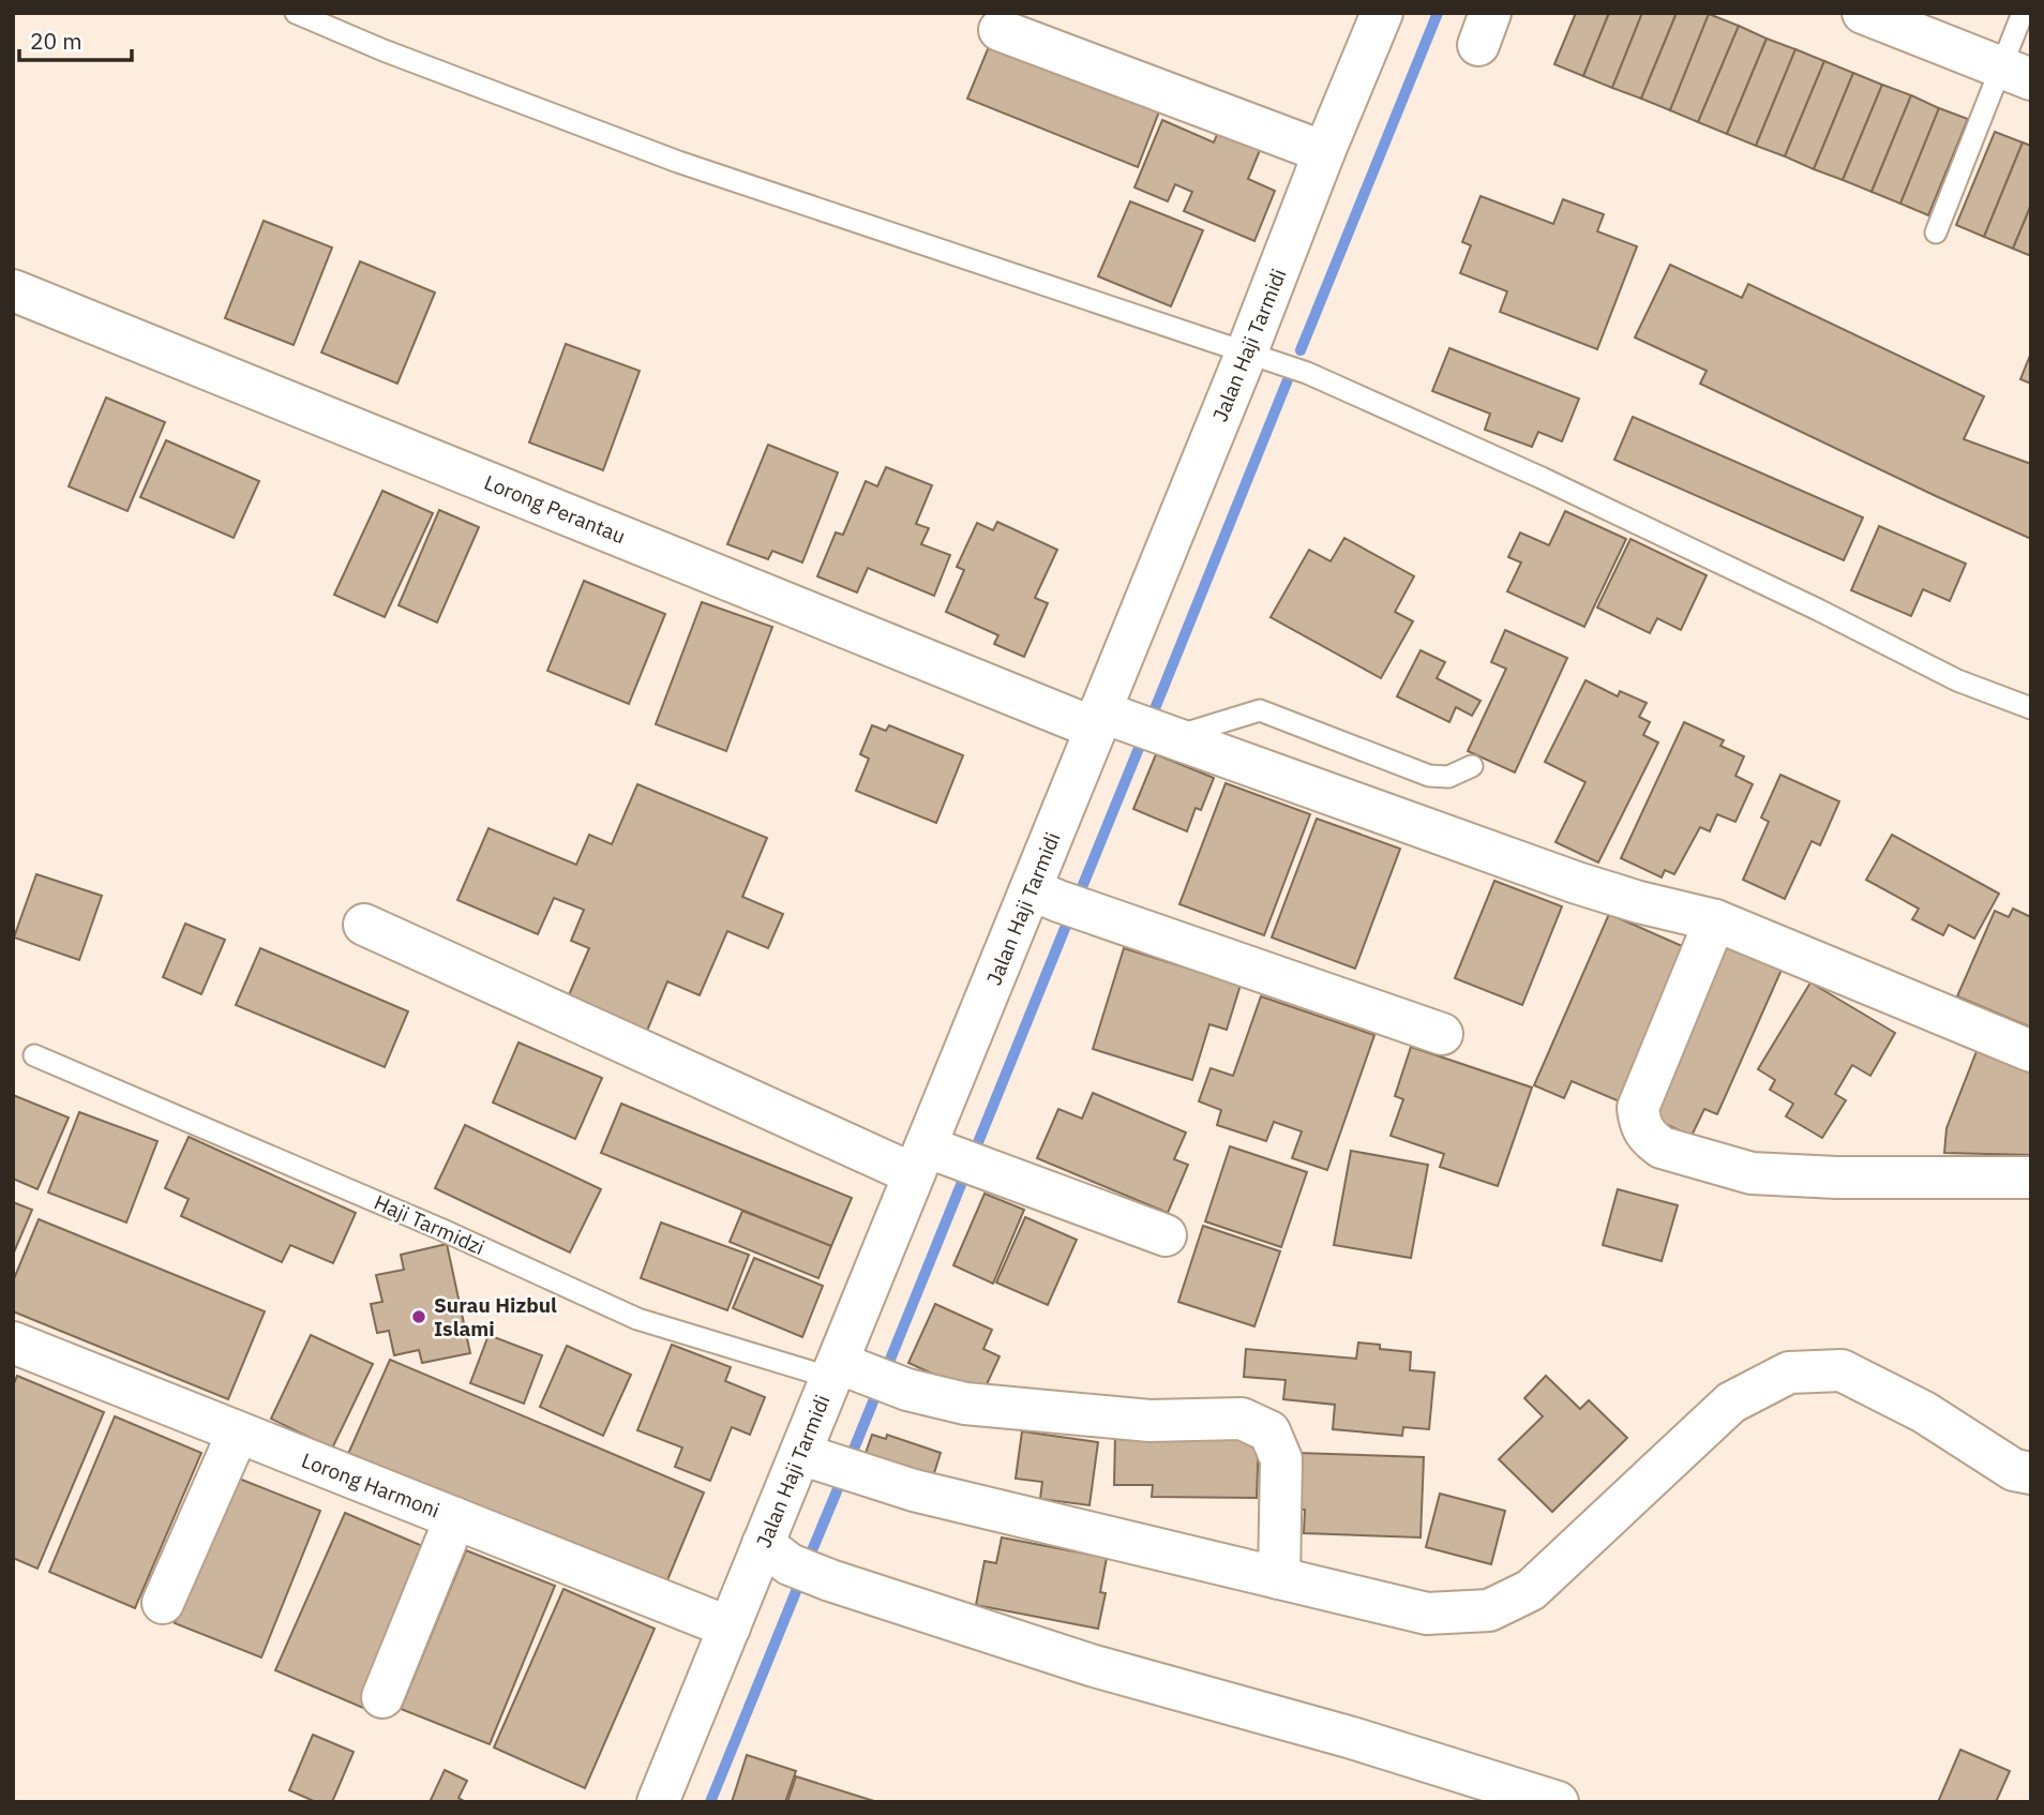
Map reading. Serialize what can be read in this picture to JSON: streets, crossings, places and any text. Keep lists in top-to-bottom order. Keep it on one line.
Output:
{"streets":{"street":["Jalan Haji Tarmidi","Lorong Perantau","Lorong Harmoni"],"lane":["Haji Tarmidzi"]},"crossings":[["Jalan Haji Tarmidi","Lorong Perantau"],["Jalan Haji Tarmidi","Haji Tarmidzi"],["Jalan Haji Tarmidi","Lorong Harmoni"]],"places":["Surau Hizbul Islami"],"scale_bar":"20 m"}
